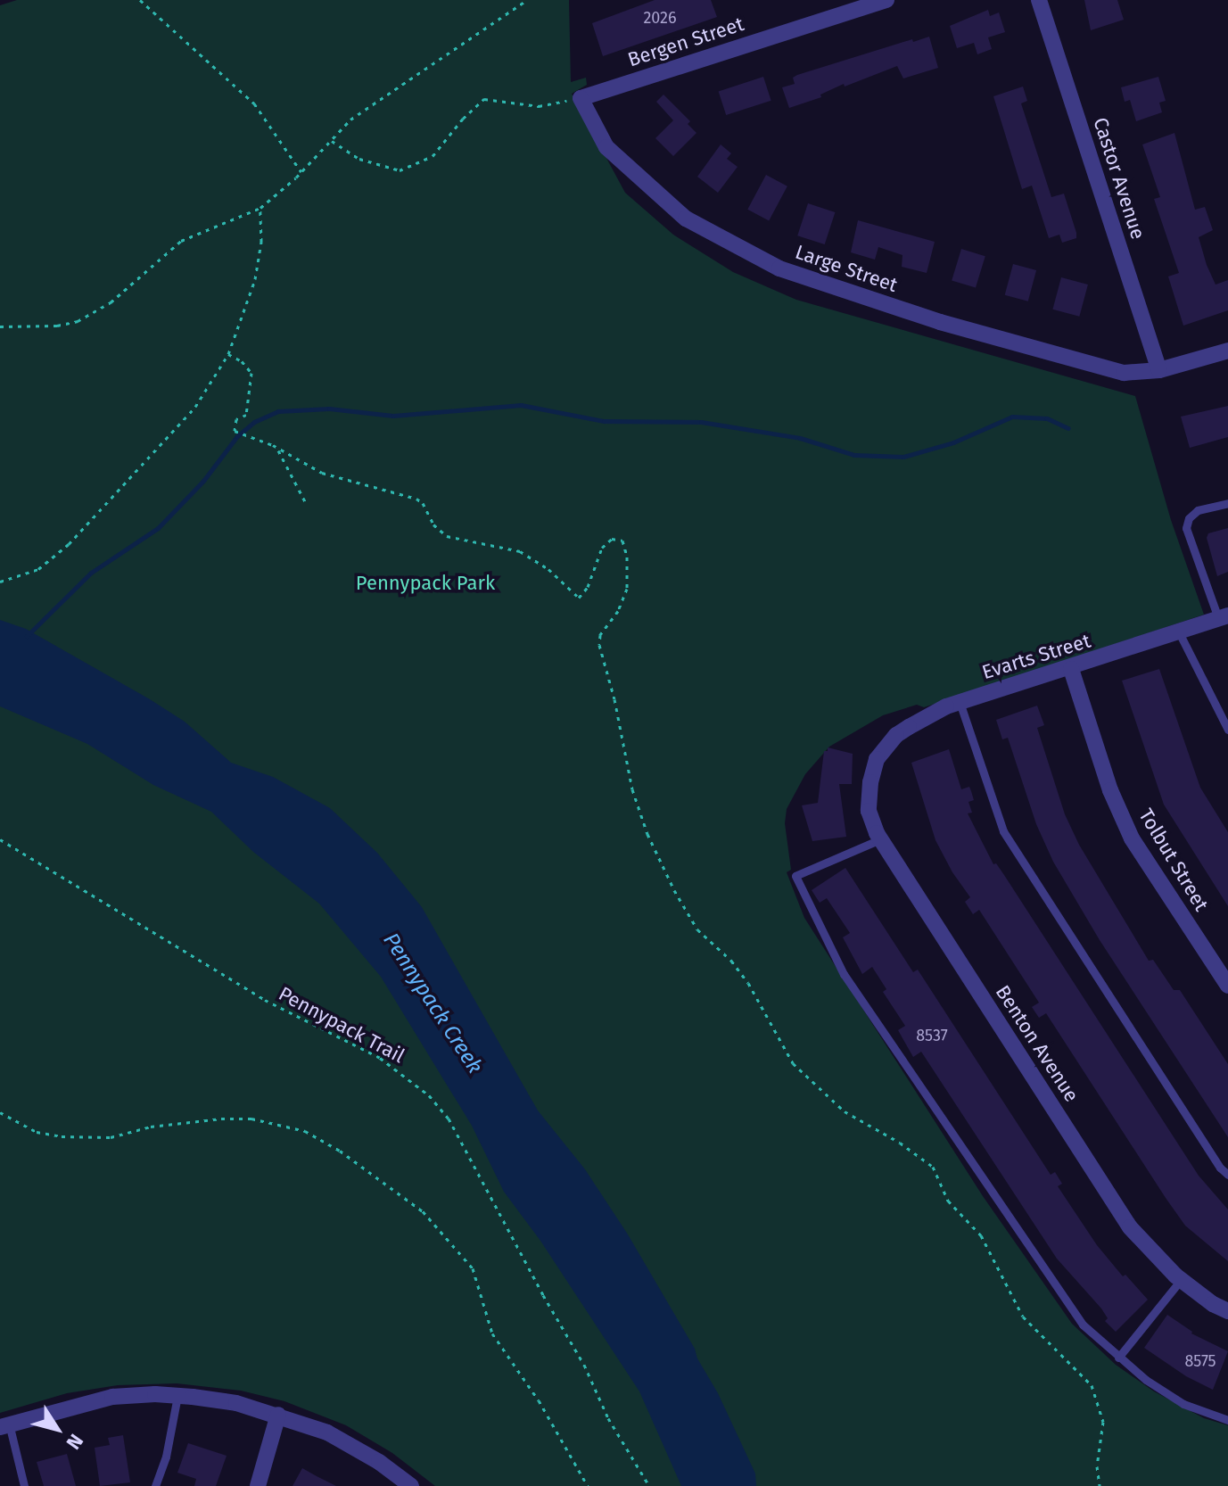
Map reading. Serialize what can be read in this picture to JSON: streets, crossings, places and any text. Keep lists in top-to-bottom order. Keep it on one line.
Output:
{"streets":{"street":["Bergen Street","Castor Avenue","Large Street","Evarts Street","Tolbut Street","Benton Avenue"],"path":["Pennypack Trail"]},"crossings":[["Bergen Street","Large Street"],["Castor Avenue","Large Street"],["Evarts Street","Tolbut Street"],["Evarts Street","Benton Avenue"]],"water":["Pennypack Creek"],"parks":["Pennypack Park"],"house_numbers":["2026","8537","8575"],"north":"bottom right"}
